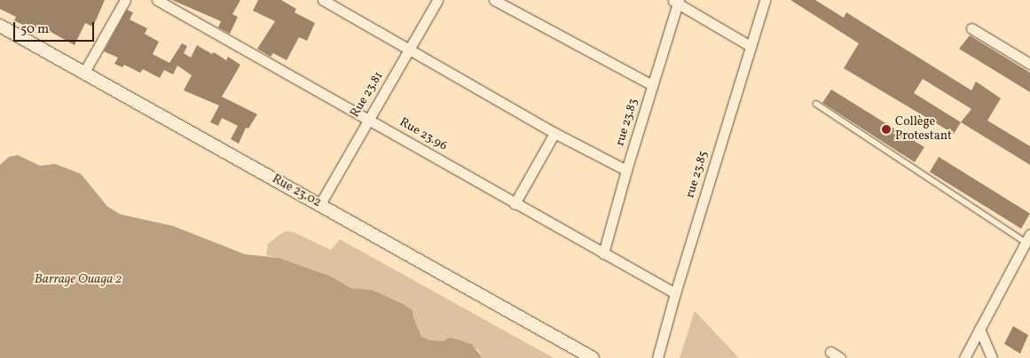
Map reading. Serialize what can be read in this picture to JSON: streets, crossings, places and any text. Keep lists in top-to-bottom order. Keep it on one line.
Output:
{"streets":{"street":["Rue 23.81","rue 23.83","Rue 23.96","rue 23.85","Rue 23.02"]},"crossings":[["Rue 23.81","Rue 23.96"],["Rue 23.81","Rue 23.02"],["rue 23.83","Rue 23.96"],["Rue 23.96","rue 23.85"]],"water":["Barrage Ouaga 2"],"places":["Collège Protestant"],"scale_bar":"50 m"}
